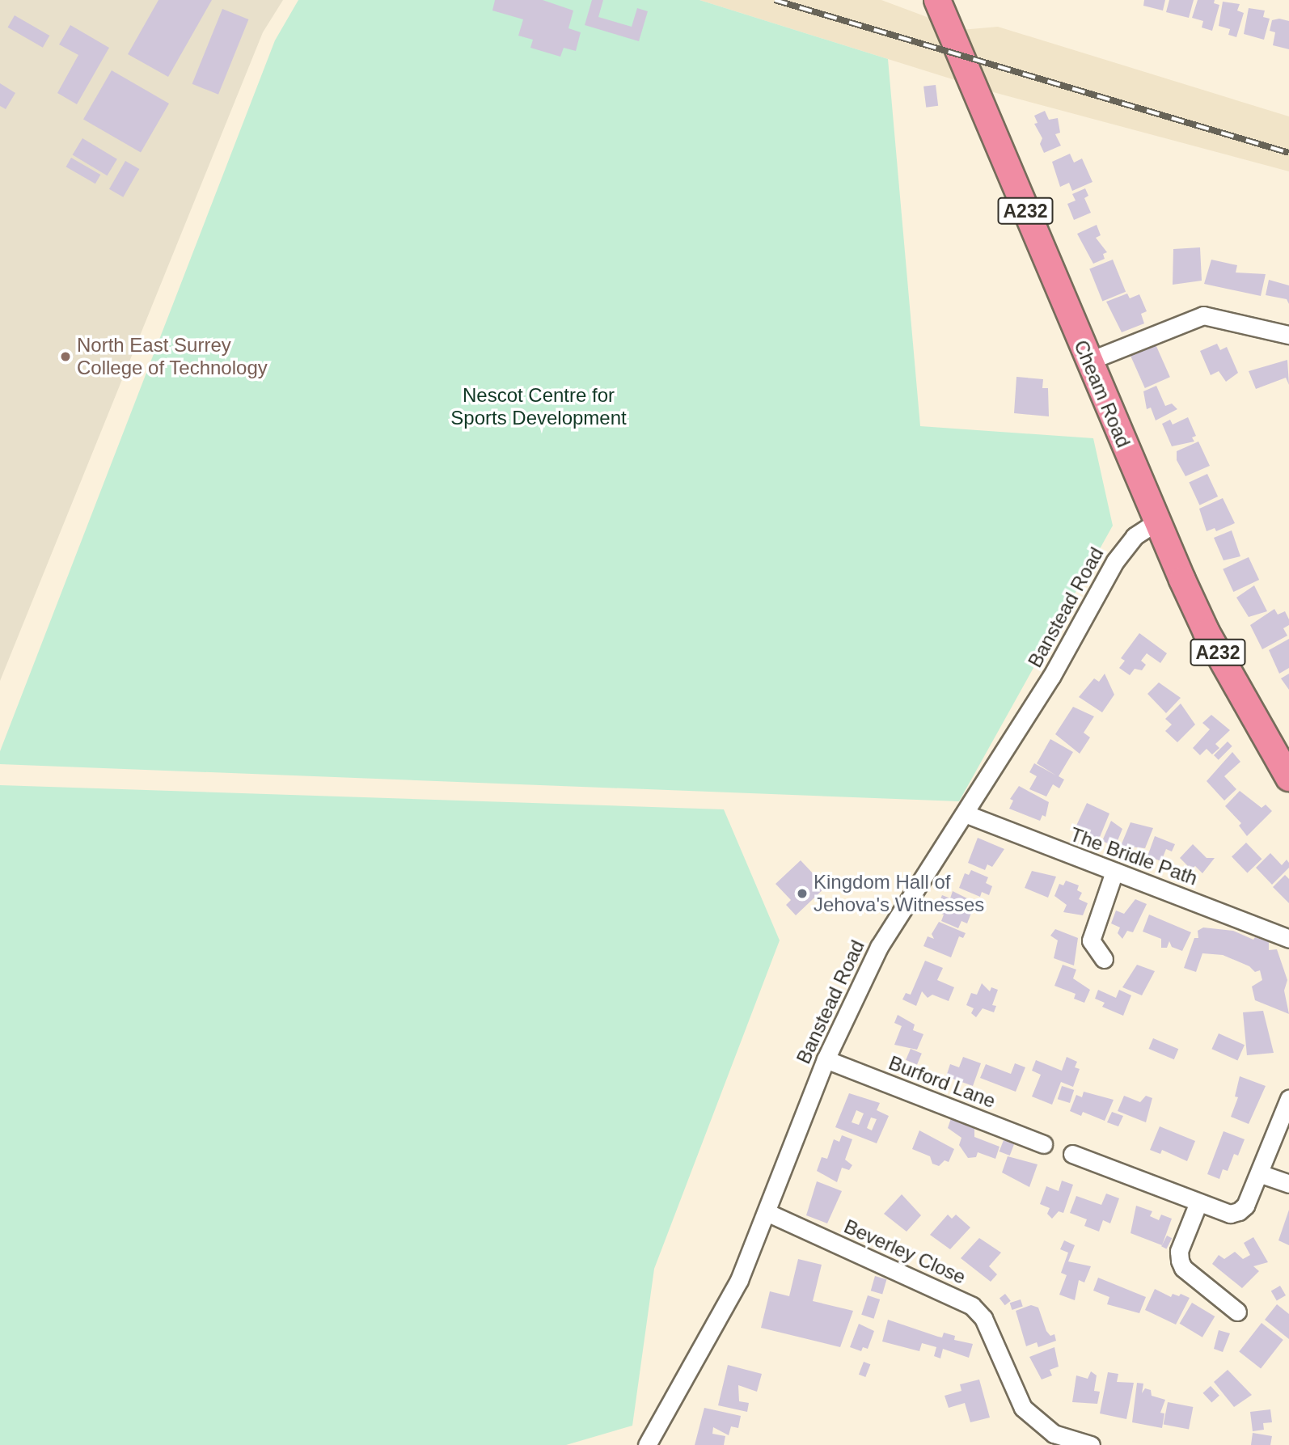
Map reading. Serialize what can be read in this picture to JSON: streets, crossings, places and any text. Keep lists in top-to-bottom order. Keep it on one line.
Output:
{"streets":{"highway":["A232","Cheam Road"],"street":["Banstead Road","The Bridle Path","Burford Lane","Beverley Close"]},"crossings":[["Cheam Road","Banstead Road"],["Banstead Road","The Bridle Path"],["Banstead Road","Burford Lane"],["Banstead Road","Beverley Close"]],"parks":["Nescot Centre for Sports Development"],"places":["North East Surrey College of Technology","Kingdom Hall of Jehova's Witnesses"]}
